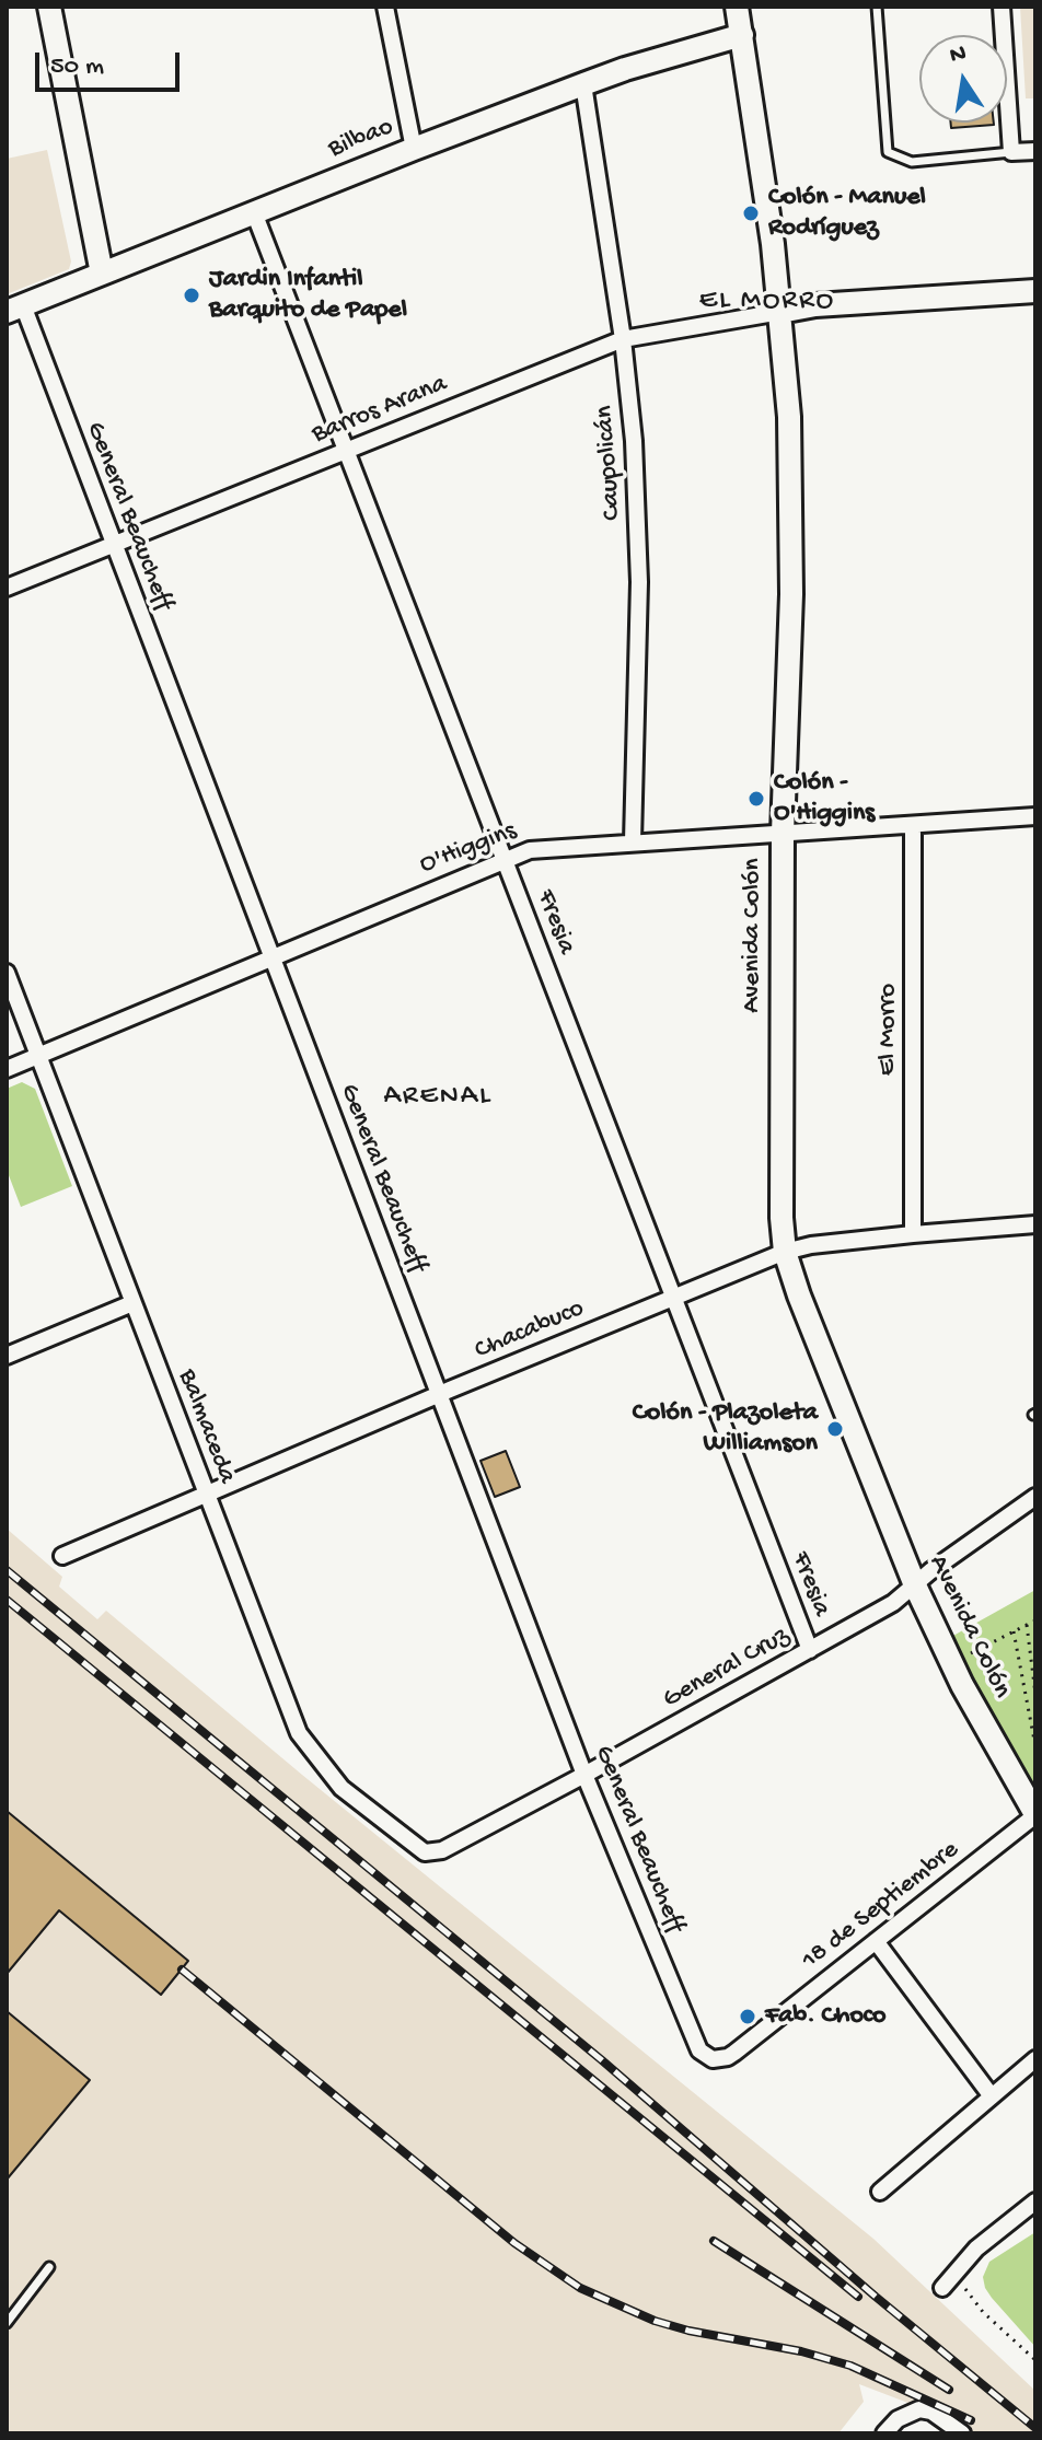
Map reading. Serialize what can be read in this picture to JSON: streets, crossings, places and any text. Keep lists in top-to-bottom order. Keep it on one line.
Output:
{"streets":{"main road":["Bilbao","Avenida Colón"],"street":["Barros Arana","Caupolicán","General Beaucheff","O'Higgins","Fresia","El Morro","Chacabuco","Balmaceda","General Cruz","18 de Septiembre"]},"crossings":[["Bilbao","Caupolicán"],["Bilbao","General Beaucheff"],["Bilbao","Fresia"],["Bilbao","Avenida Colón"],["Barros Arana","Caupolicán"],["Barros Arana","General Beaucheff"],["Barros Arana","Fresia"],["Barros Arana","Avenida Colón"],["Caupolicán","O'Higgins"],["General Beaucheff","O'Higgins"],["General Beaucheff","Chacabuco"],["General Beaucheff","General Cruz"],["General Beaucheff","18 de Septiembre"],["O'Higgins","Fresia"],["O'Higgins","Avenida Colón"],["O'Higgins","El Morro"],["O'Higgins","Balmaceda"],["Fresia","Chacabuco"],["Fresia","General Cruz"],["Avenida Colón","Chacabuco"],["Avenida Colón","General Cruz"],["Avenida Colón","18 de Septiembre"],["El Morro","Chacabuco"],["Chacabuco","Balmaceda"],["Balmaceda","General Cruz"]],"districts":["EL MORRO","ARENAL"],"places":["Colón - Manuel Rodríguez","Jardin Infantil Barquito de Papel","Colón - O'Higgins","Colón - Plazoleta Williamson","Fab. Choco"],"scale_bar":"50 m","north":"top"}
